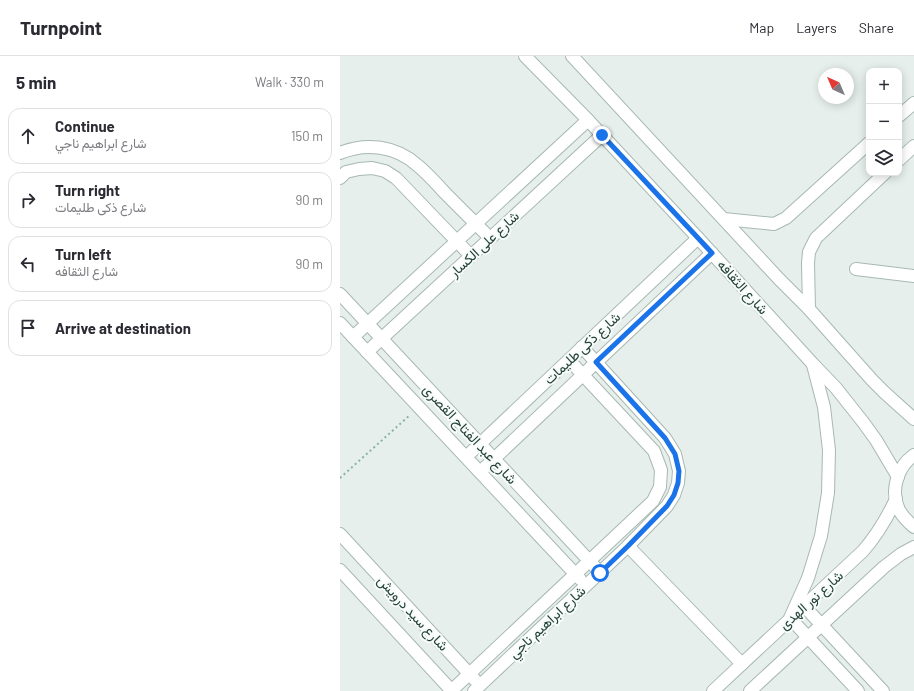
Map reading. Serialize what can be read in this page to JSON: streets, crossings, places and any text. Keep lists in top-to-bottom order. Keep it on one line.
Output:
{"streets":{"street":["شارع على الكسار","شارع الثقافه","شارع ذكى طليمات","شارع عبد الفتاح القصرى","شارع نور الهدى","شارع سيد درويش","شارع ابراهيم ناجي"]},"crossings":[["شارع على الكسار","شارع الثقافه"],["شارع على الكسار","شارع عبد الفتاح القصرى"],["شارع الثقافه","شارع ذكى طليمات"],["شارع ذكى طليمات","شارع عبد الفتاح القصرى"],["شارع ذكى طليمات","شارع ابراهيم ناجي"],["شارع عبد الفتاح القصرى","شارع ابراهيم ناجي"],["شارع سيد درويش","شارع ابراهيم ناجي"]],"north":"top left","page":{"header":"Turnpoint","nav":["Map","Layers","Share"],"heading":["5 min","Walk · 330 m"],"map_buttons":["+","−"],"list":[["Continue","شارع ابراهيم ناجي","150 m"],["Turn right","شارع ذكى طليمات","90 m"],["Turn left","شارع الثقافه","90 m"],"Arrive at destination"]}}
